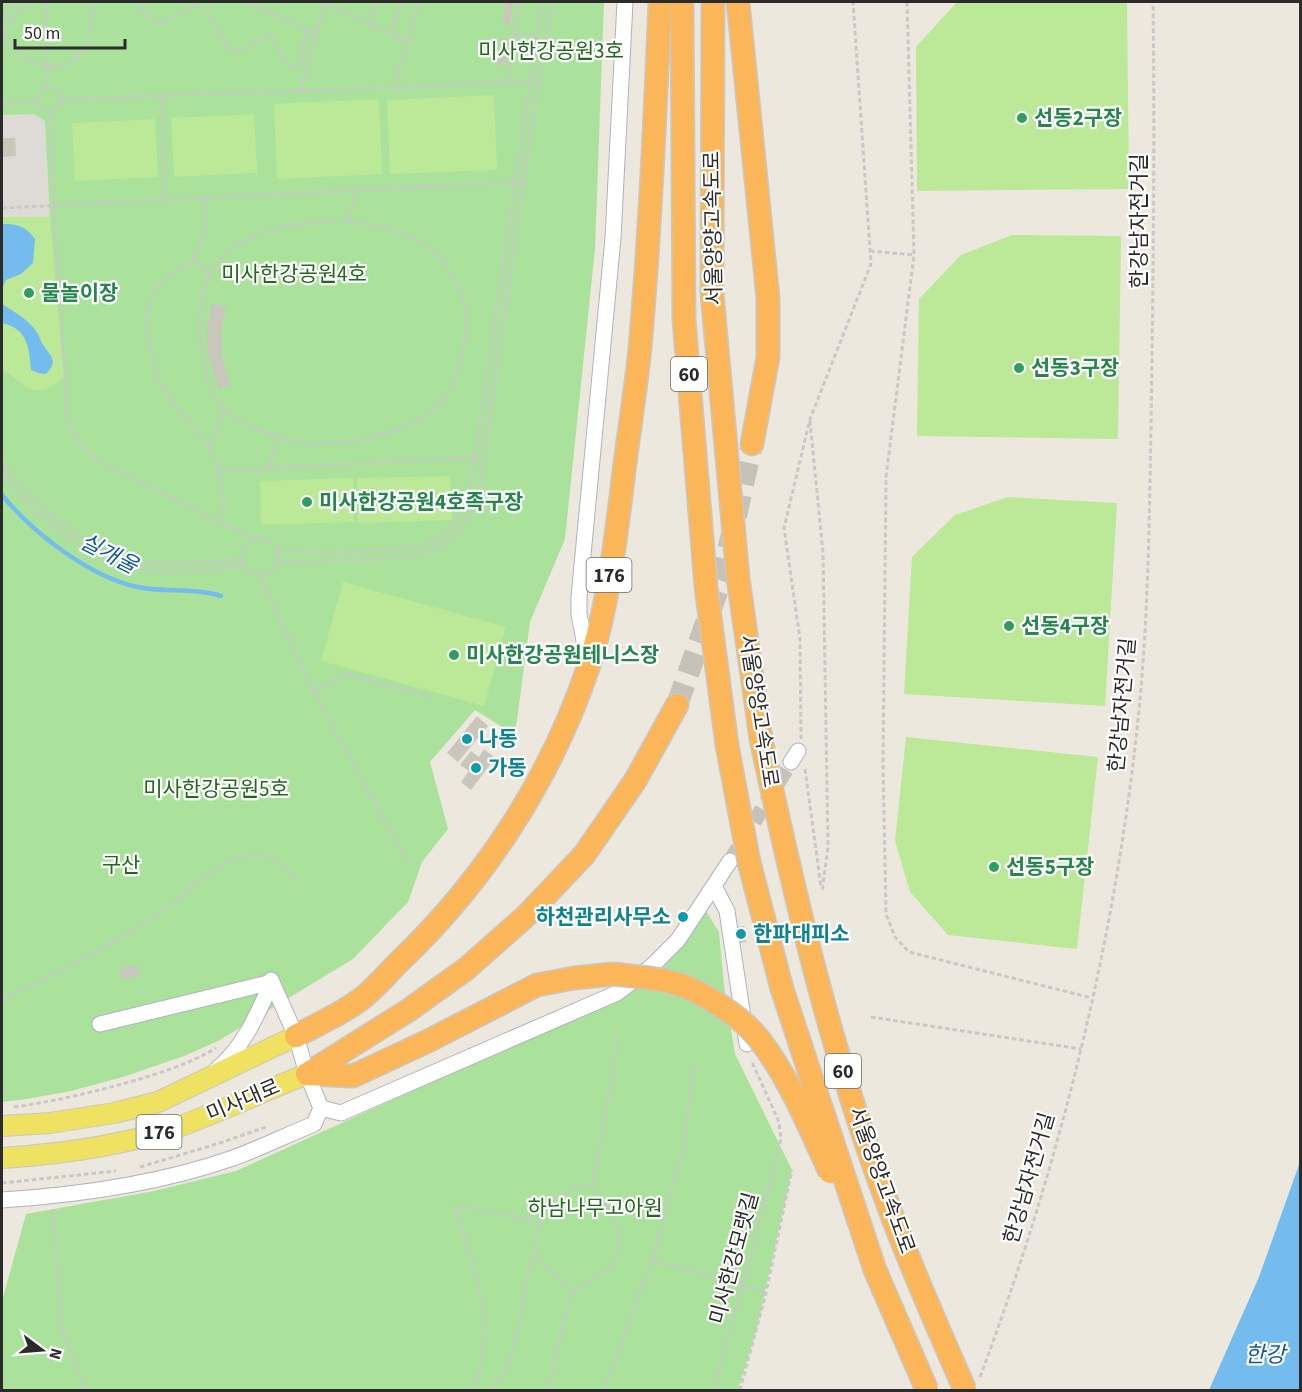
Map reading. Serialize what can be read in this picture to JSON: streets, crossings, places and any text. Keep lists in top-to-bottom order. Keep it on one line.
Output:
{"streets":{"highway":["서울양양고속도로","60","176"],"main road":["미사대로"],"path":["한강남자전거길","미사한강모랫길"]},"crossings":[["한강남자전거길","서울양양고속도로"],["176","미사대로"]],"water":["실개울","한강"],"parks":["미사한강공원3호","미사한강공원4호","미사한강공원5호","구산","하남나무고아원"],"places":["선동2구장","물놀이장","선동3구장","미사한강공원4호족구장","선동4구장","미사한강공원테니스장","나동","가동","선동5구장","하천관리사무소","한파대피소"],"scale_bar":"50 m","north":"right"}
